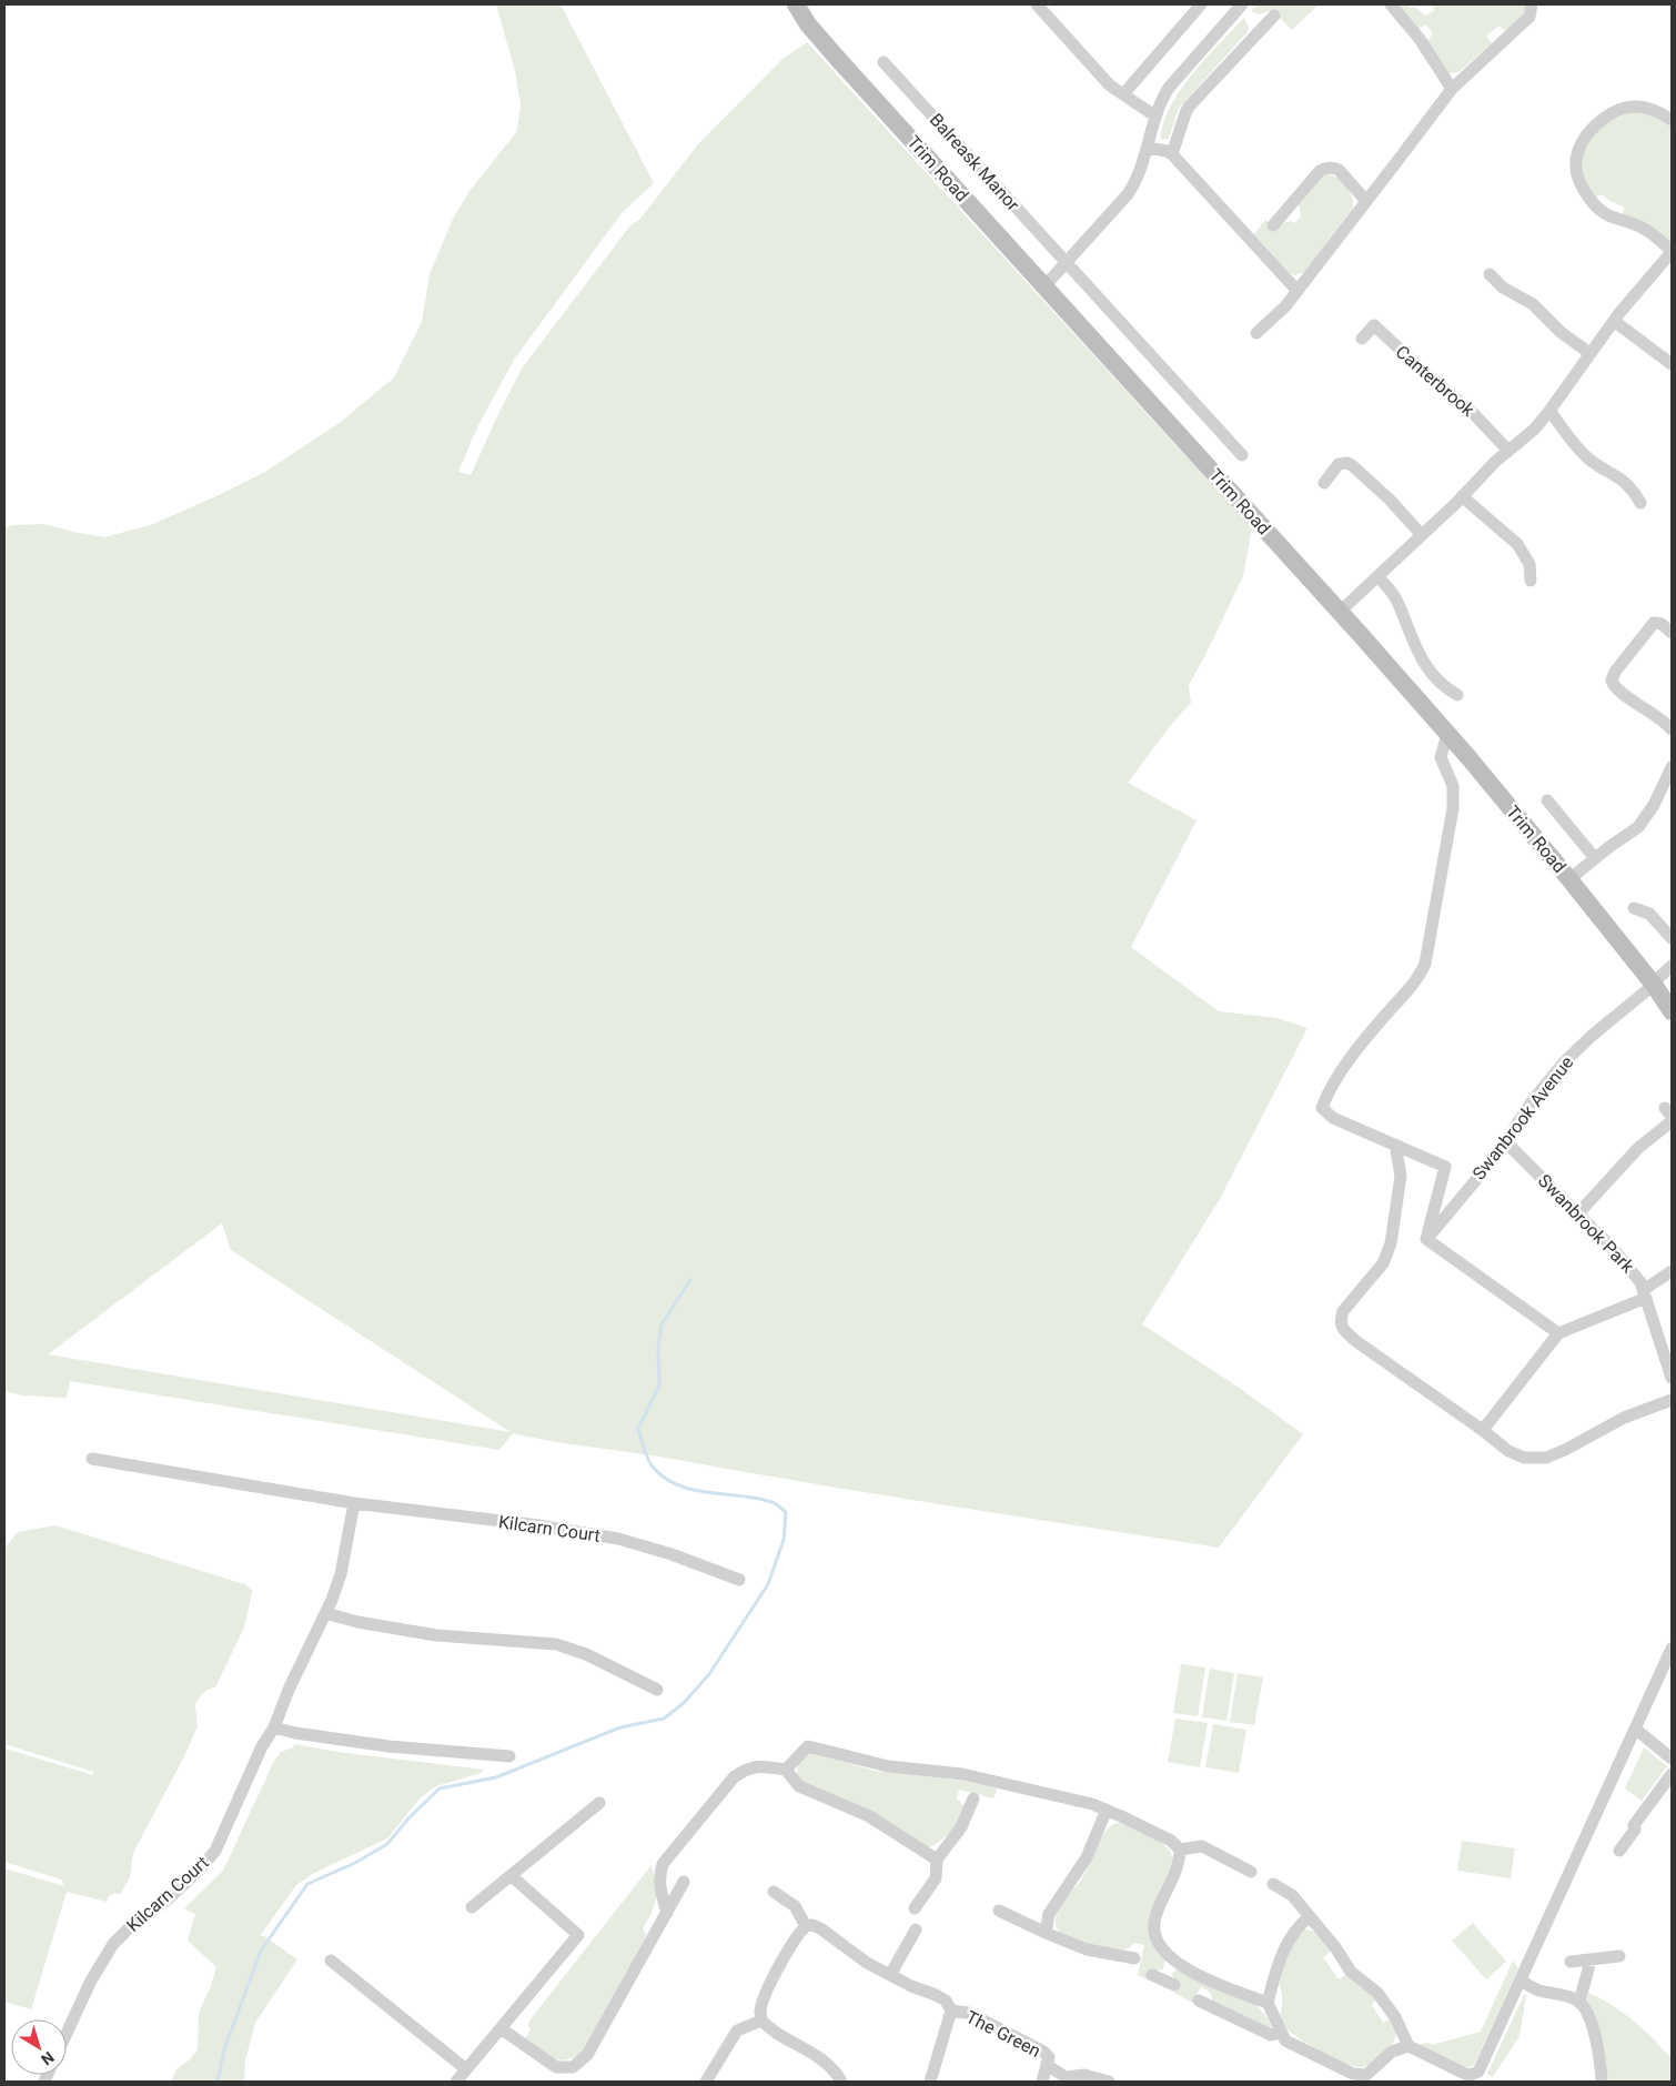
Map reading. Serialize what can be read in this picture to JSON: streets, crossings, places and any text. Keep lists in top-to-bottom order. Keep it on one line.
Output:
{"streets":{"main road":["Trim Road"],"street":["Balreask Manor","Canterbrook","Swanbrook Avenue","Swanbrook Park","Kilcarn Court","The Green"]},"crossings":[["Trim Road","Swanbrook Avenue"],["Swanbrook Avenue","Swanbrook Park"]],"north":"bottom right"}
